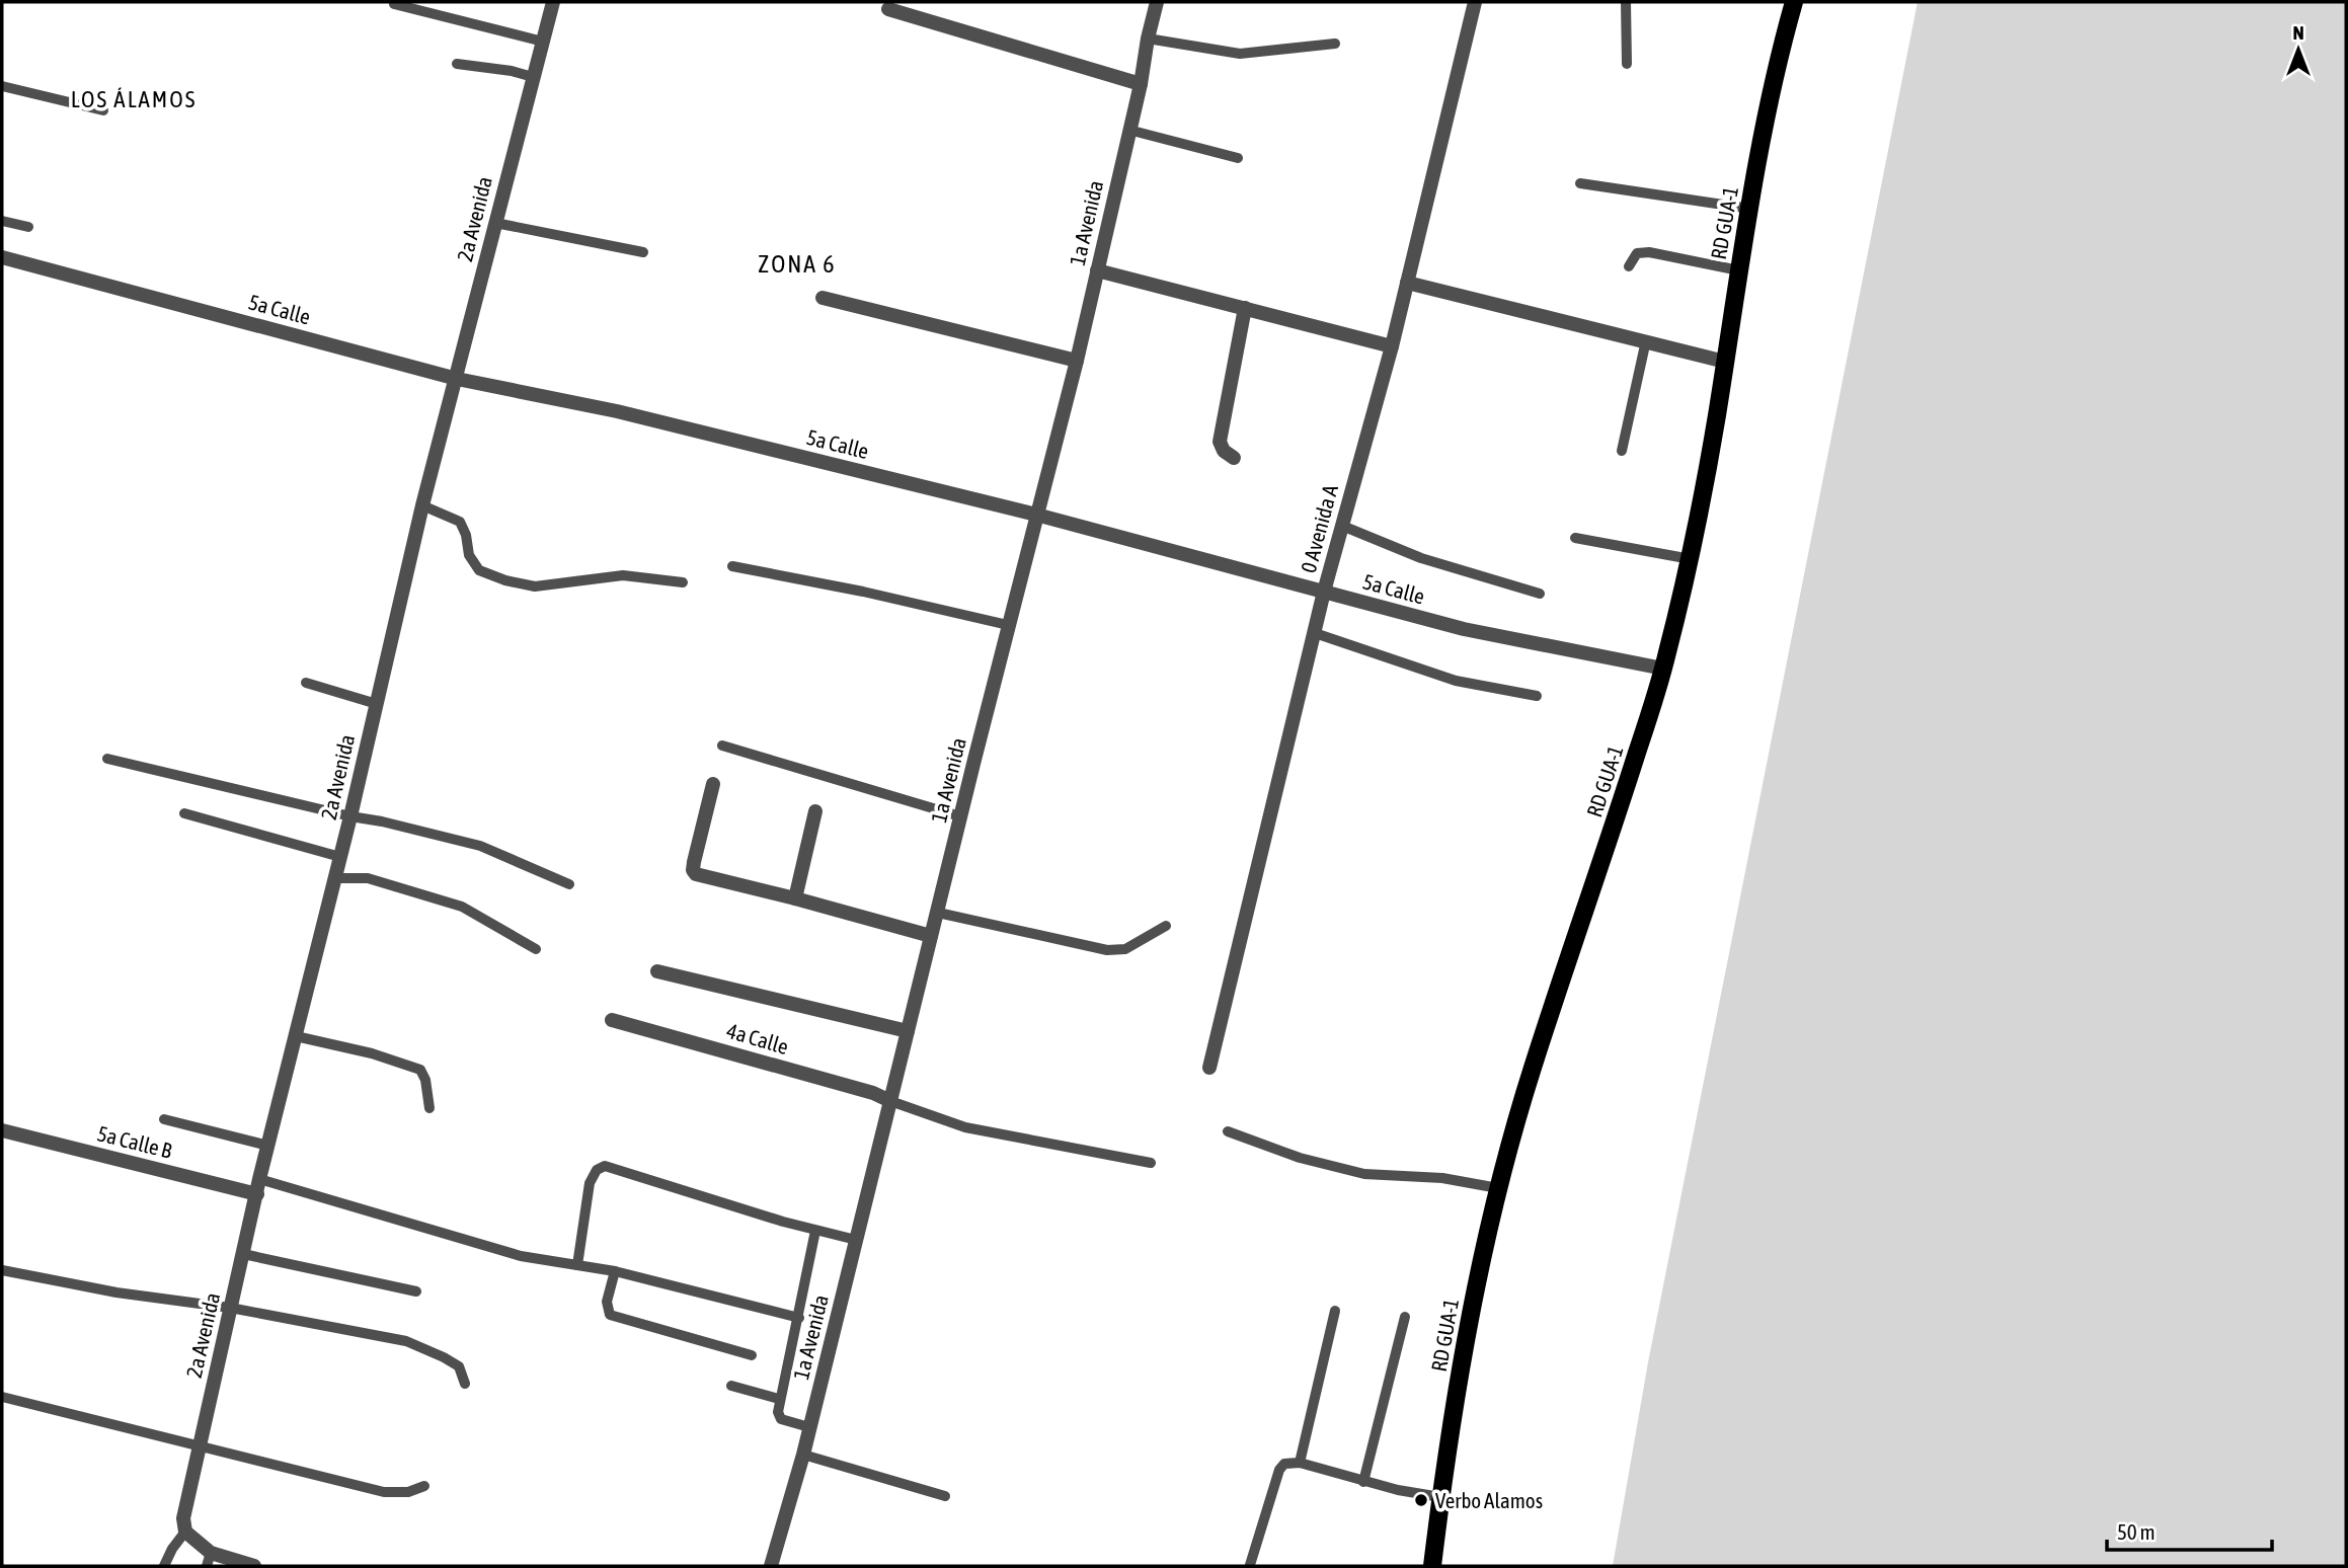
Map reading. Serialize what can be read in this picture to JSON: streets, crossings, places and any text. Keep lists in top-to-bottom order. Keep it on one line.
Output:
{"streets":{"main road":["RD GUA-1"],"street":["2a Avenida","1a Avenida","5a Calle","0 Avenida A","4a Calle","5a Calle B"]},"crossings":[["2a Avenida","5a Calle"],["2a Avenida","5a Calle B"],["1a Avenida","5a Calle"],["1a Avenida","4a Calle"],["RD GUA-1","5a Calle"],["5a Calle","0 Avenida A"]],"districts":["LOS ÁLAMOS","ZONA 6"],"places":["Verbo Alamos"],"scale_bar":"50 m","north":"top"}
